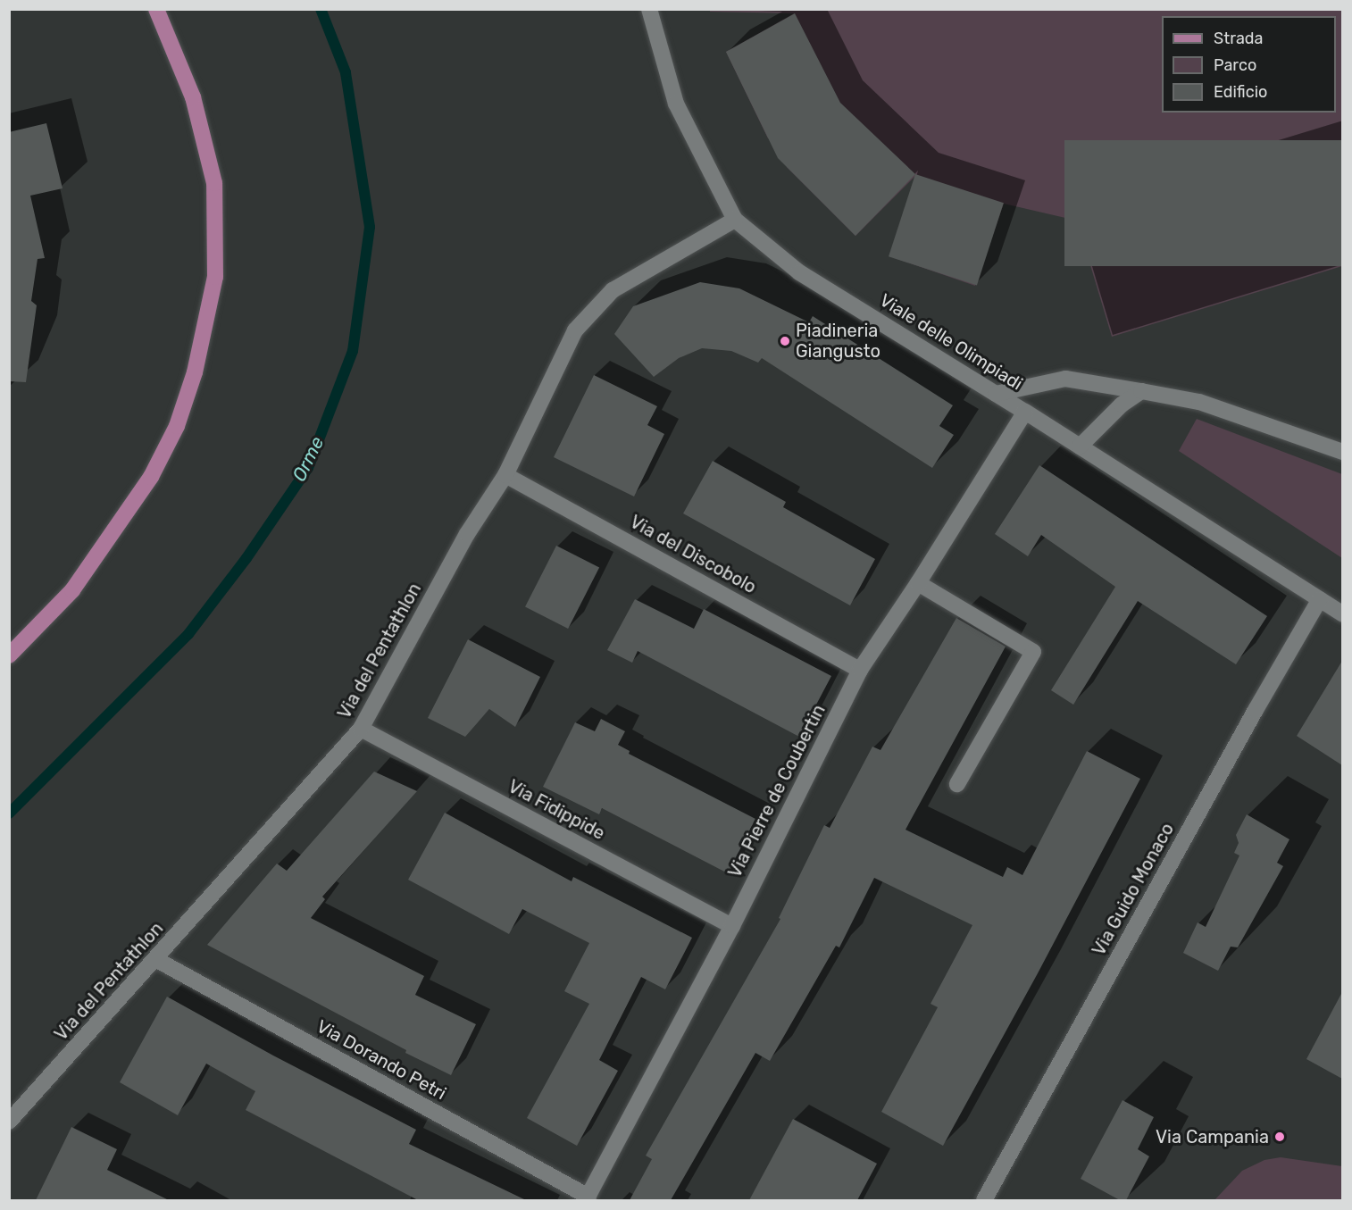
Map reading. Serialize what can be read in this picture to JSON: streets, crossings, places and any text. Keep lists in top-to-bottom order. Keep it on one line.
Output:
{"streets":{"street":["Viale delle Olimpiadi","Via del Discobolo","Via del Pentathlon","Via Pierre de Coubertin","Via Fidippide","Via Guido Monaco","Via Dorando Petri"]},"crossings":[["Viale delle Olimpiadi","Via del Pentathlon"],["Viale delle Olimpiadi","Via Pierre de Coubertin"],["Viale delle Olimpiadi","Via Guido Monaco"],["Via del Discobolo","Via del Pentathlon"],["Via del Discobolo","Via Pierre de Coubertin"],["Via del Pentathlon","Via Fidippide"],["Via del Pentathlon","Via Dorando Petri"],["Via Pierre de Coubertin","Via Fidippide"],["Via Pierre de Coubertin","Via Dorando Petri"]],"water":["Orme"],"places":["Piadineria Giangusto","Via Campania"],"legend":["Strada","Parco","Edificio"]}
